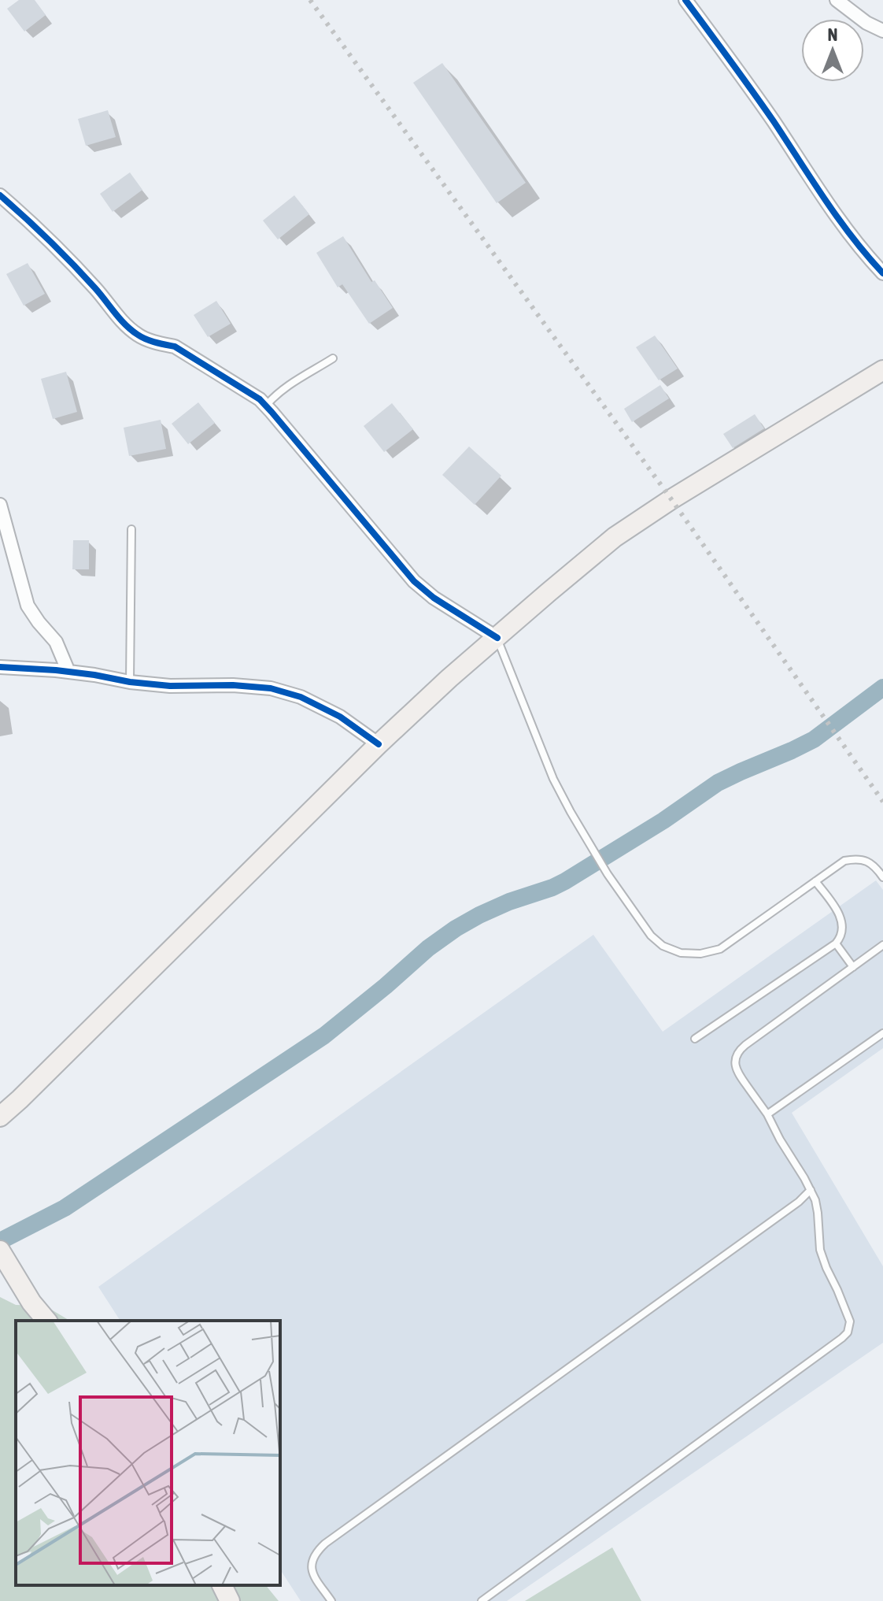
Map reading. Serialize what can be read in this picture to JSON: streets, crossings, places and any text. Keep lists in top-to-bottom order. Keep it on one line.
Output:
{"north":"top"}
